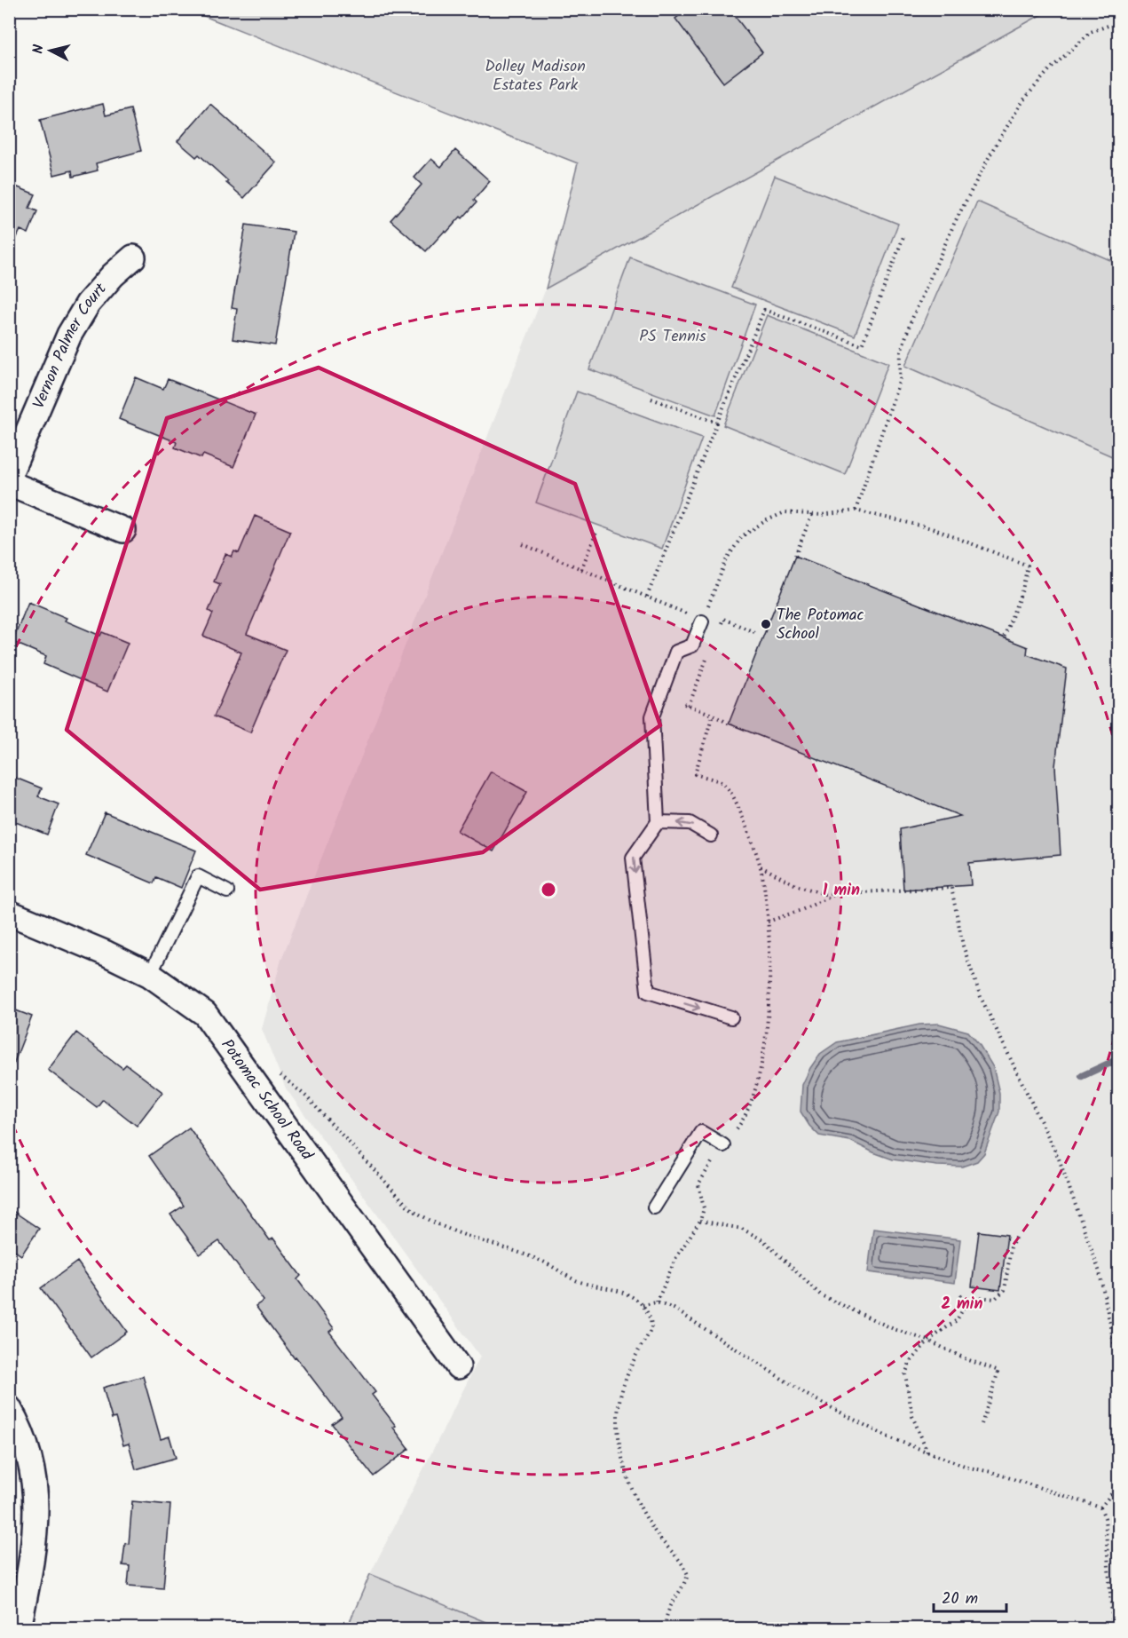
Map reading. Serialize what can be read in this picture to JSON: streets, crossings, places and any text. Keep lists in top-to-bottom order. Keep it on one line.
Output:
{"streets":{"street":["Vernon Palmer Court","Potomac School Road"]},"parks":["Dolley Madison Estates Park","PS Tennis"],"places":["The Potomac School"],"scale_bar":"20 m","north":"left","rings":["1 min","2 min"]}
